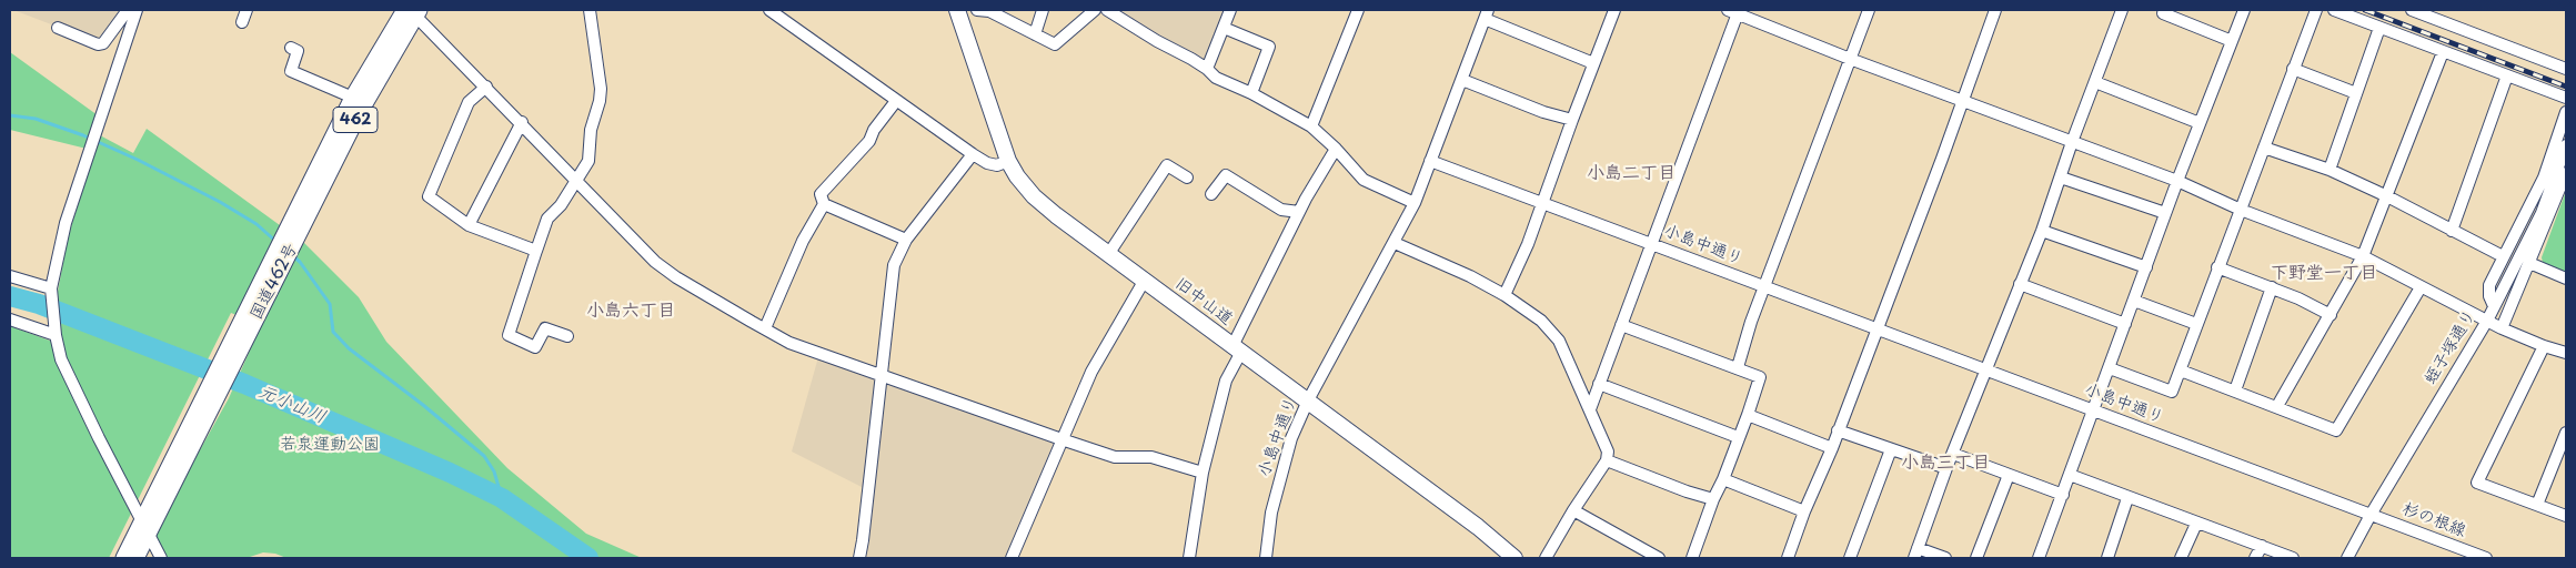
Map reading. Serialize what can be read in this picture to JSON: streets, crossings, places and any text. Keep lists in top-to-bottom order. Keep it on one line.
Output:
{"streets":{"highway":["462","国道462号"],"main road":["旧中山道"],"street":["小島中通り","蛭子塚通り","杉の根線"]},"crossings":[["小島中通り","旧中山道"],["小島中通り","蛭子塚通り"],["小島中通り","杉の根線"],["蛭子塚通り","杉の根線"]],"districts":["小島二丁目","下野堂一丁目","小島六丁目","小島三丁目"],"water":["元小山川"],"parks":["若泉運動公園"]}
